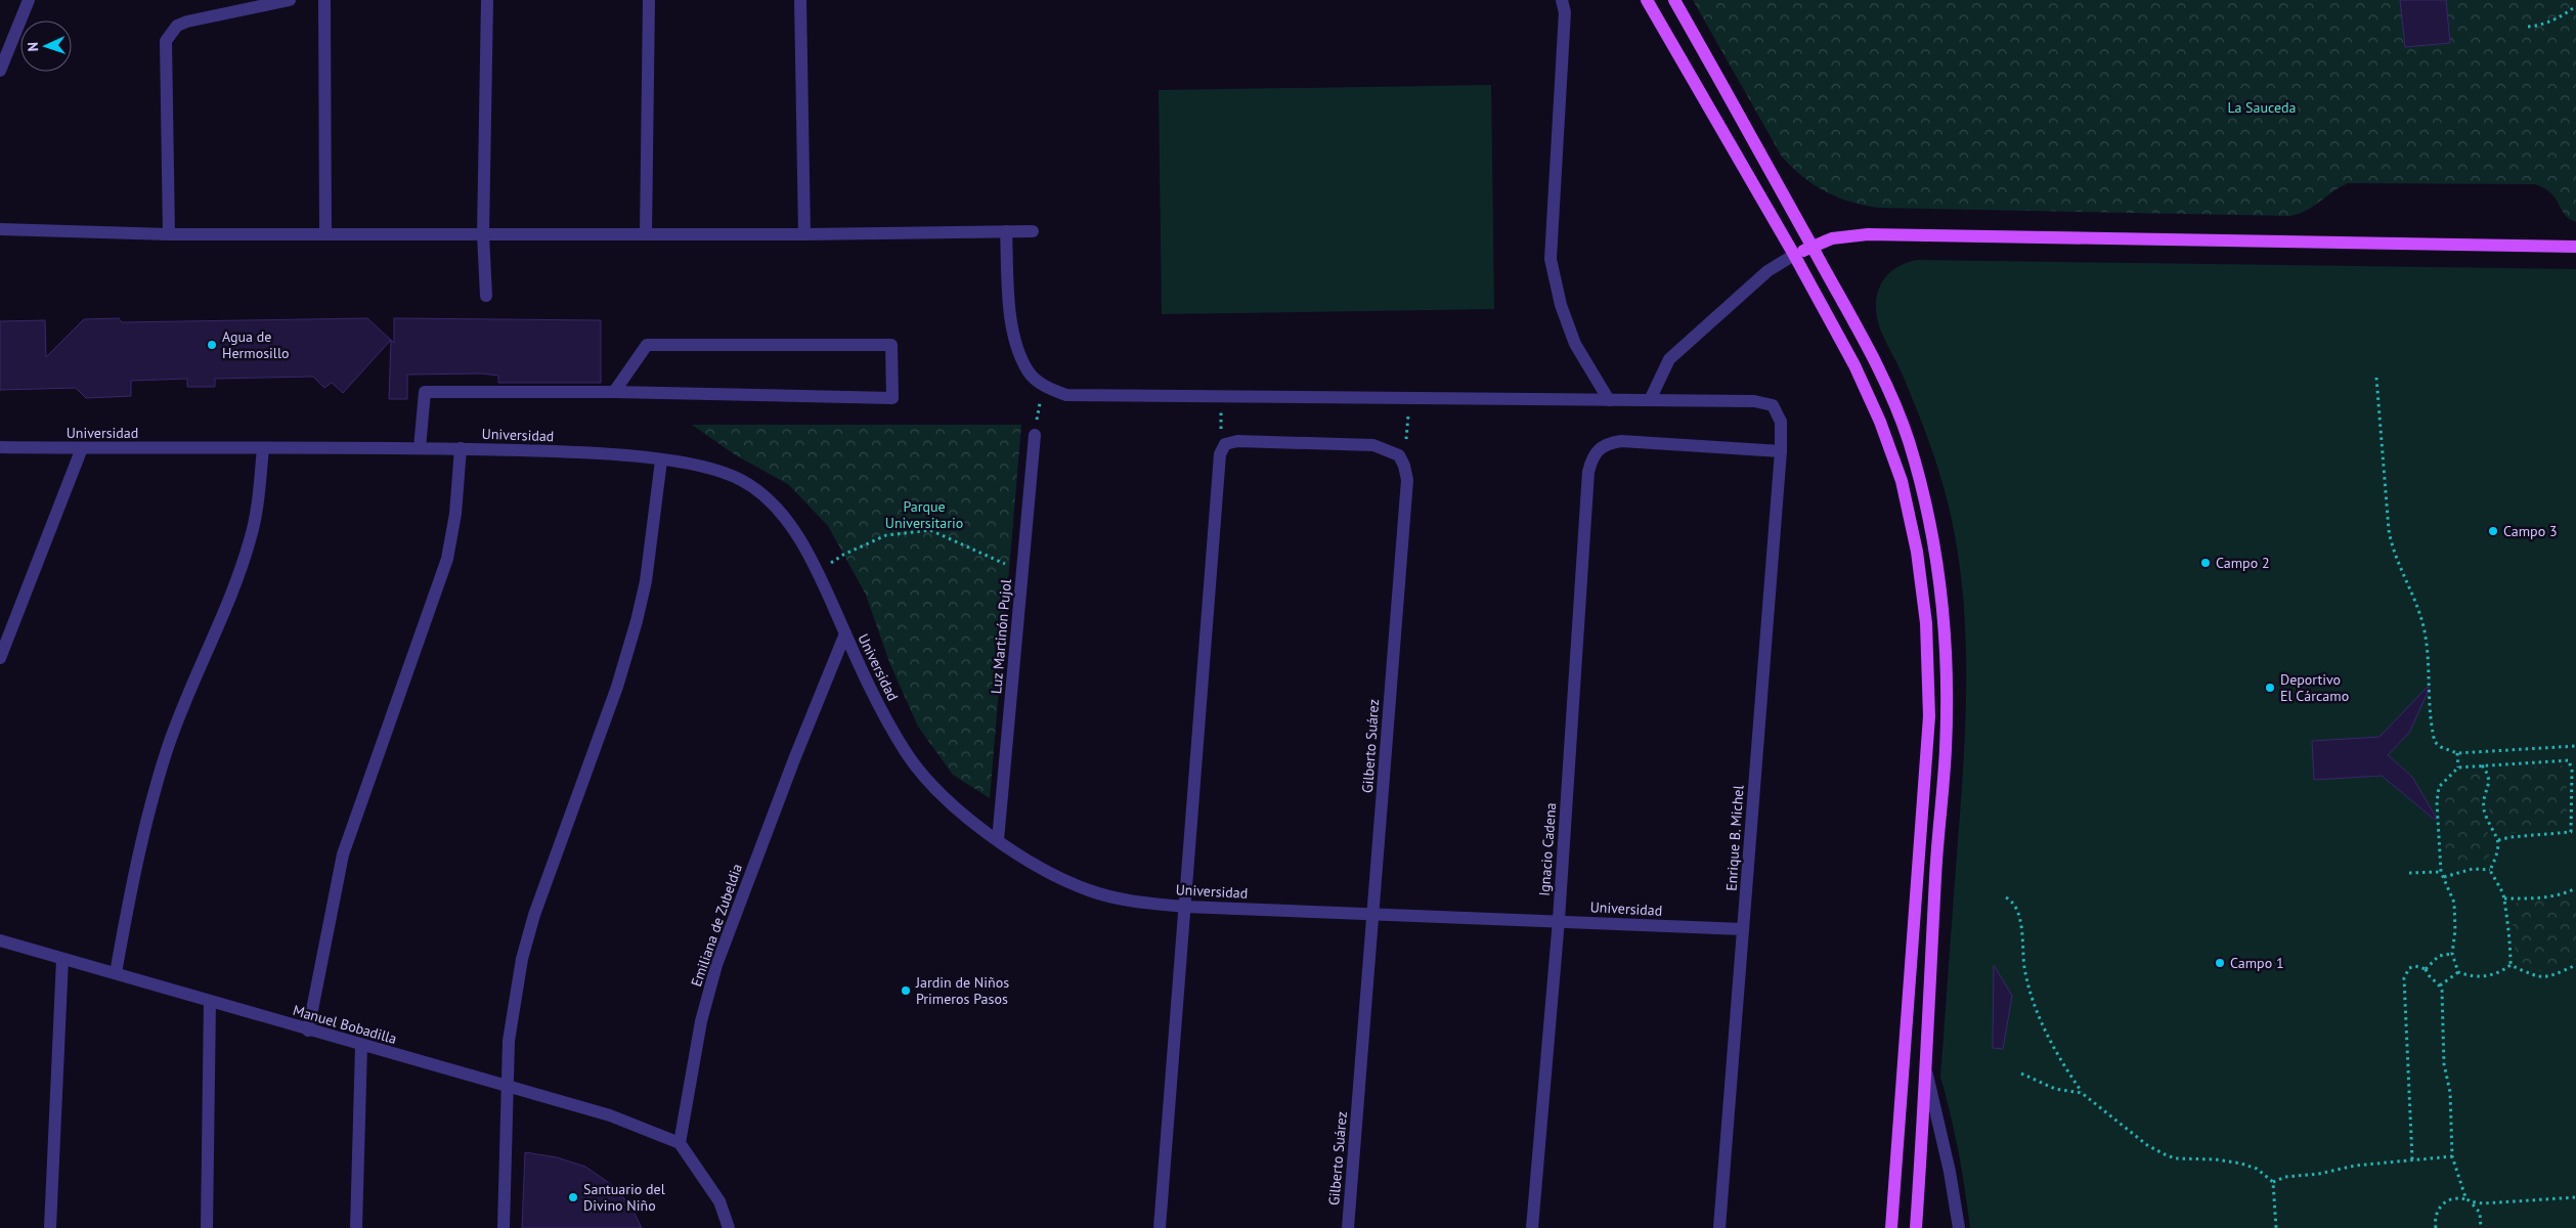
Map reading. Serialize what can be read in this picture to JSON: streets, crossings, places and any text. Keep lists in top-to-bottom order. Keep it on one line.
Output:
{"streets":{"street":["Universidad","Luz Martinón Pujol","Gilberto Suárez","Enrique B. Michel","Ignacio Cadena","Emiliana de Zubeldia","Manuel Bobadilla"]},"crossings":[["Universidad","Luz Martinón Pujol"],["Universidad","Gilberto Suárez"],["Universidad","Enrique B. Michel"],["Universidad","Ignacio Cadena"],["Universidad","Emiliana de Zubeldia"],["Enrique B. Michel","Ignacio Cadena"],["Emiliana de Zubeldia","Manuel Bobadilla"]],"parks":["La Sauceda","Parque Universitario"],"places":["Agua de Hermosillo","Campo 3","Campo 2","Deportivo El Cárcamo","Campo 1","Jardin de Niños Primeros Pasos","Santuario del Divino Niño"],"north":"left"}
